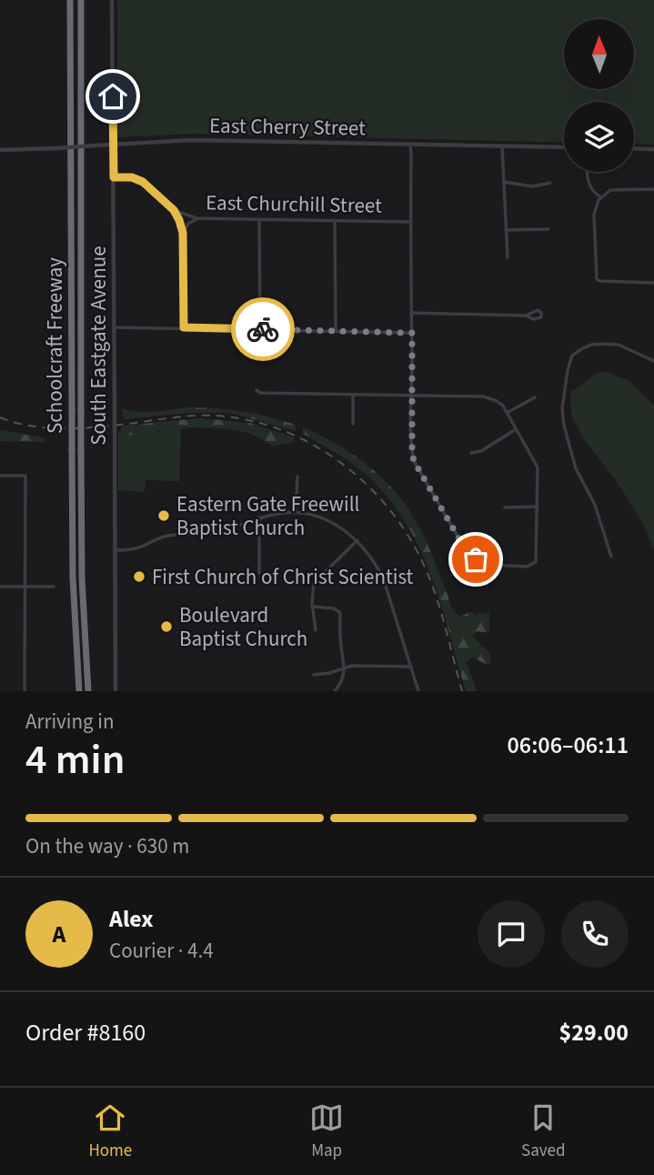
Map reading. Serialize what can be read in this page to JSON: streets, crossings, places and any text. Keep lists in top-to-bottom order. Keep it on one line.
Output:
{"streets":{"highway":["Schoolcraft Freeway"],"street":["East Cherry Street","East Churchill Street","South Eastgate Avenue"]},"crossings":[["East Cherry Street","South Eastgate Avenue"],["East Churchill Street","South Eastgate Avenue"]],"places":["Eastern Gate Freewill Baptist Church","First Church of Christ Scientist","Boulevard Baptist Church"],"north":"top","page":{"heading":["4 min","Arriving in","06:06–06:11"],"panel":["Alex","Courier · 4.4","Order #8160","$29.00"],"bar":"On the way · 630 m","round":"A","tabs":["Home","Map","Saved"]}}
